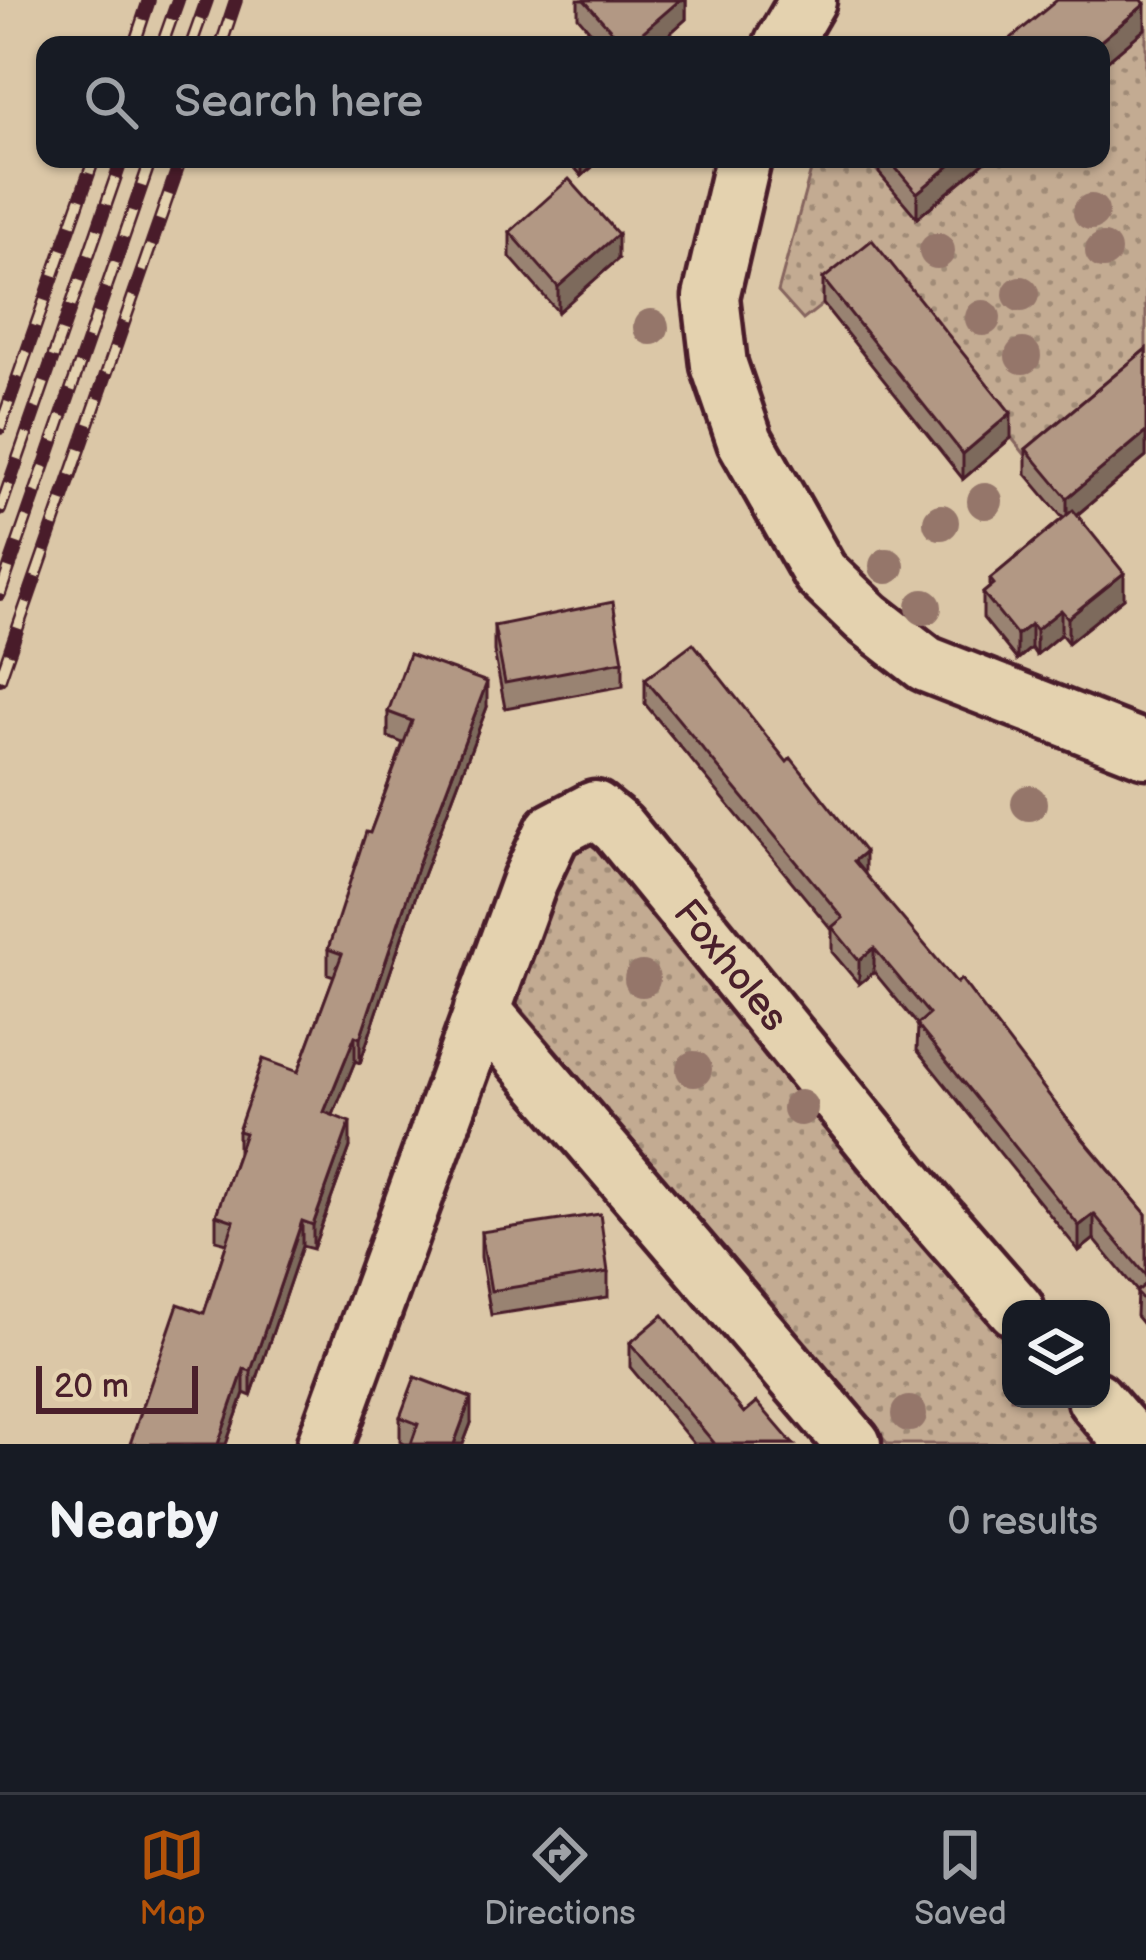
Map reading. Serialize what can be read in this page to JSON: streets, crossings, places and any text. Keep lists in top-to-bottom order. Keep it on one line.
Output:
{"streets":{"street":["Foxholes"]},"scale_bar":"20 m","page":{"search":"Search here","scale":"20 m","heading":["Nearby","0 results"],"nav":["Map","Directions","Saved"]}}
